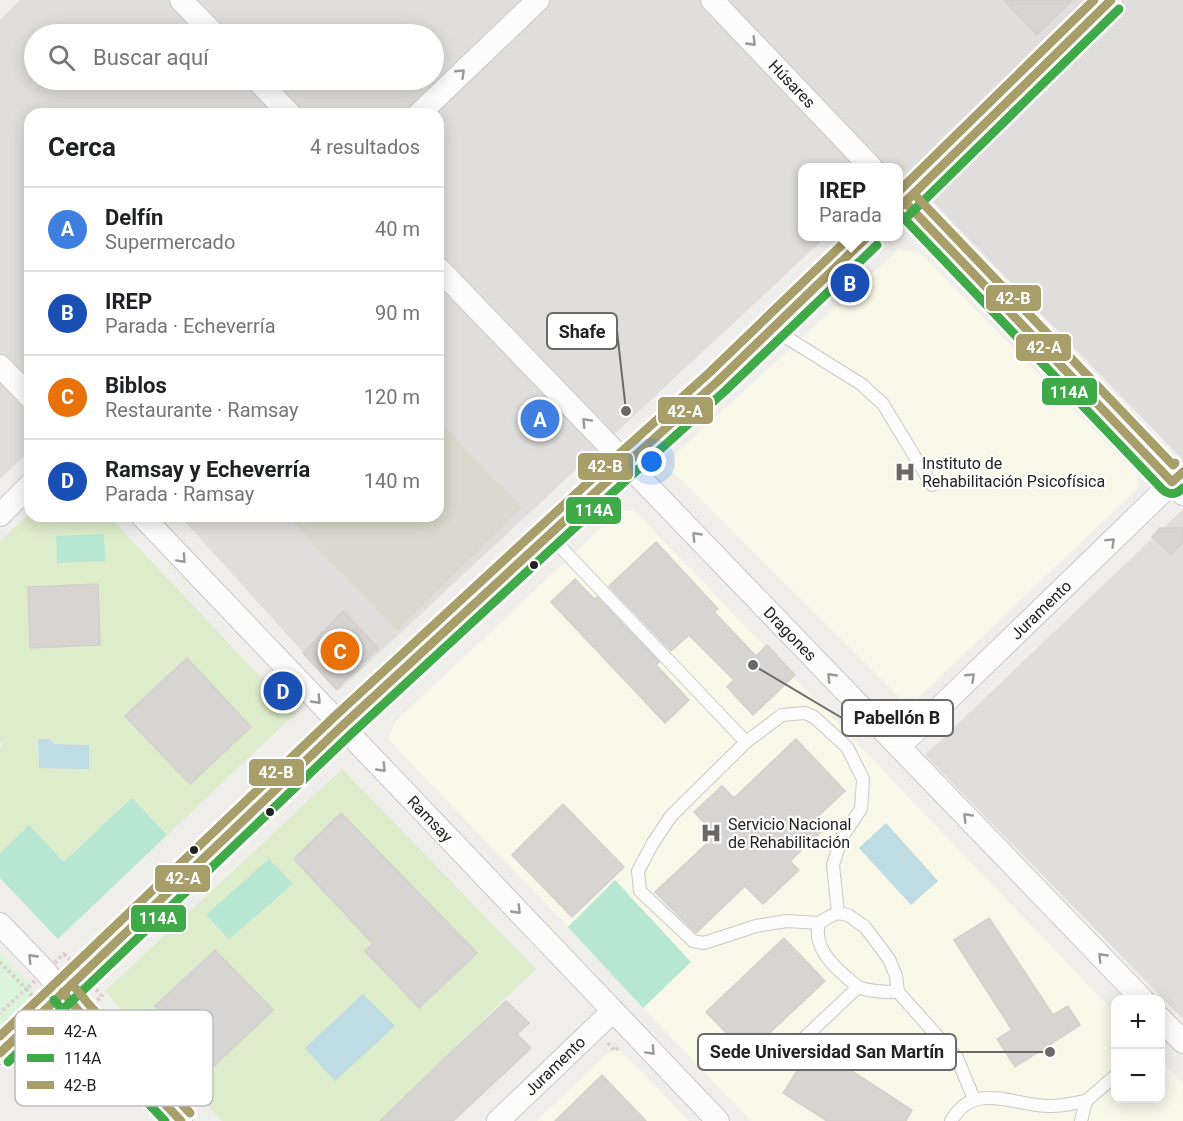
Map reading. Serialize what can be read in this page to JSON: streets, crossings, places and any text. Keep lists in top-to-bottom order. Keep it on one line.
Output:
{"streets":{"street":["Húsares","Juramento","Dragones","Ramsay"]},"crossings":[["Juramento","Dragones"],["Juramento","Ramsay"]],"one_way":["Húsares","Juramento","Dragones","Ramsay"],"places":{"other":["Shafe","Pabellón B","Sede Universidad San Martín"],"hospital":["Instituto de Rehabilitación Psicofísica","Servicio Nacional de Rehabilitación"]},"lines":["transit line 42-A","transit line 42-B","transit line 114A"],"legend":["42-A","114A","42-B"],"page":{"search":"Buscar aquí","heading":["Cerca","4 resultados"],"popup":["IREP","Parada"],"list":[{"mark":"A","name":"Delfín","note":"Supermercado","value":"40 m"},{"mark":"B","name":"IREP","note":"Parada · Echeverría","value":"90 m"},{"mark":"C","name":"Biblos","note":"Restaurante · Ramsay","value":"120 m"},{"mark":"D","name":"Ramsay y Echeverría","note":"Parada · Ramsay","value":"140 m"}],"pins":["B","A","C","D"],"map_buttons":["+","−"]}}
